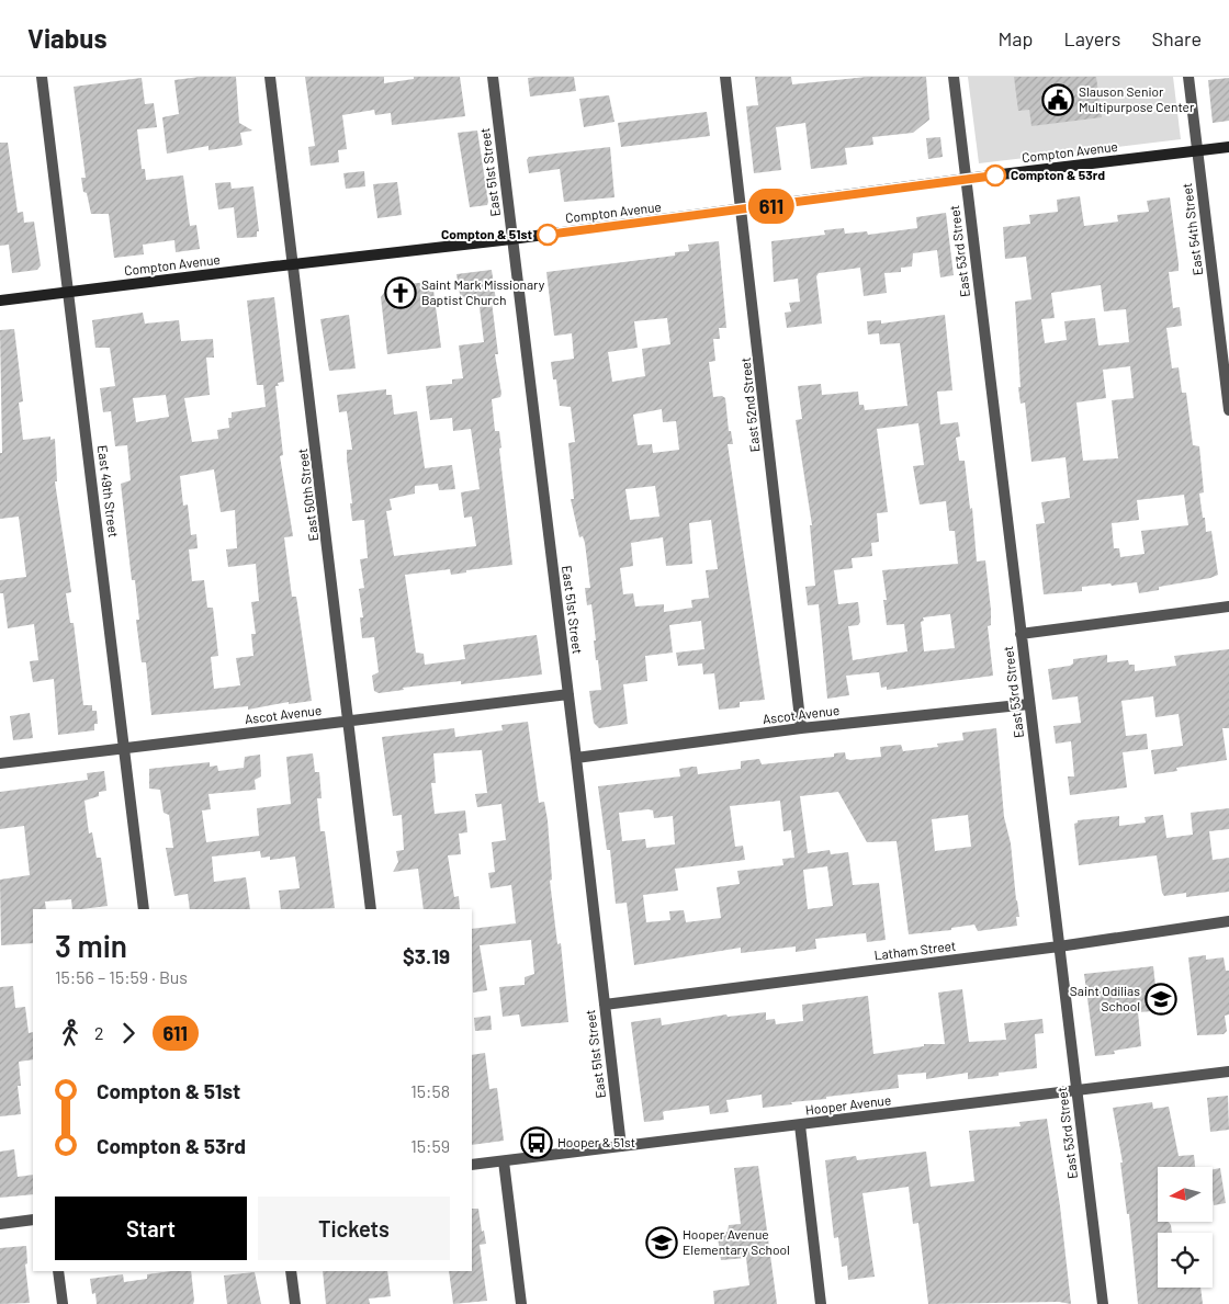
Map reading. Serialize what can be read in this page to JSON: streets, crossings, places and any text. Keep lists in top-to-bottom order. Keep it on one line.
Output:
{"streets":{"main road":["Compton Avenue"],"street":["East 51st Street","East 54th Street","East 53rd Street","East 52nd Street","East 49th Street","East 50th Street","Ascot Avenue","Latham Street","Hooper Avenue"]},"crossings":[["Compton Avenue","East 51st Street"],["Compton Avenue","East 54th Street"],["Compton Avenue","East 53rd Street"],["Compton Avenue","East 52nd Street"],["Compton Avenue","East 49th Street"],["Compton Avenue","East 50th Street"],["East 51st Street","Ascot Avenue"],["East 51st Street","Latham Street"],["East 51st Street","Hooper Avenue"],["East 53rd Street","Ascot Avenue"],["East 53rd Street","Latham Street"],["East 53rd Street","Hooper Avenue"],["East 52nd Street","Ascot Avenue"],["East 49th Street","Ascot Avenue"],["East 50th Street","Ascot Avenue"]],"places":{"public building":["Slauson Senior Multipurpose Center"],"other":["Compton & 53rd","Compton & 51st"],"church":["Saint Mark Missionary Baptist Church"],"school or university":["Saint Odilias School","Hooper Avenue Elementary School"],"bus stop":["Hooper & 51st"]},"lines":["bus line 611"],"north":"left","page":{"header":"Viabus","nav":["Map","Layers","Share"],"on_map":"611","heading":["3 min","15:56 – 15:59 · Bus","$3.19"],"legs":["2","611"],"list":[{"name":"Compton & 51st","value":"15:58"},{"name":"Compton & 53rd","value":"15:59"}],"buttons":["Start","Tickets"]}}
